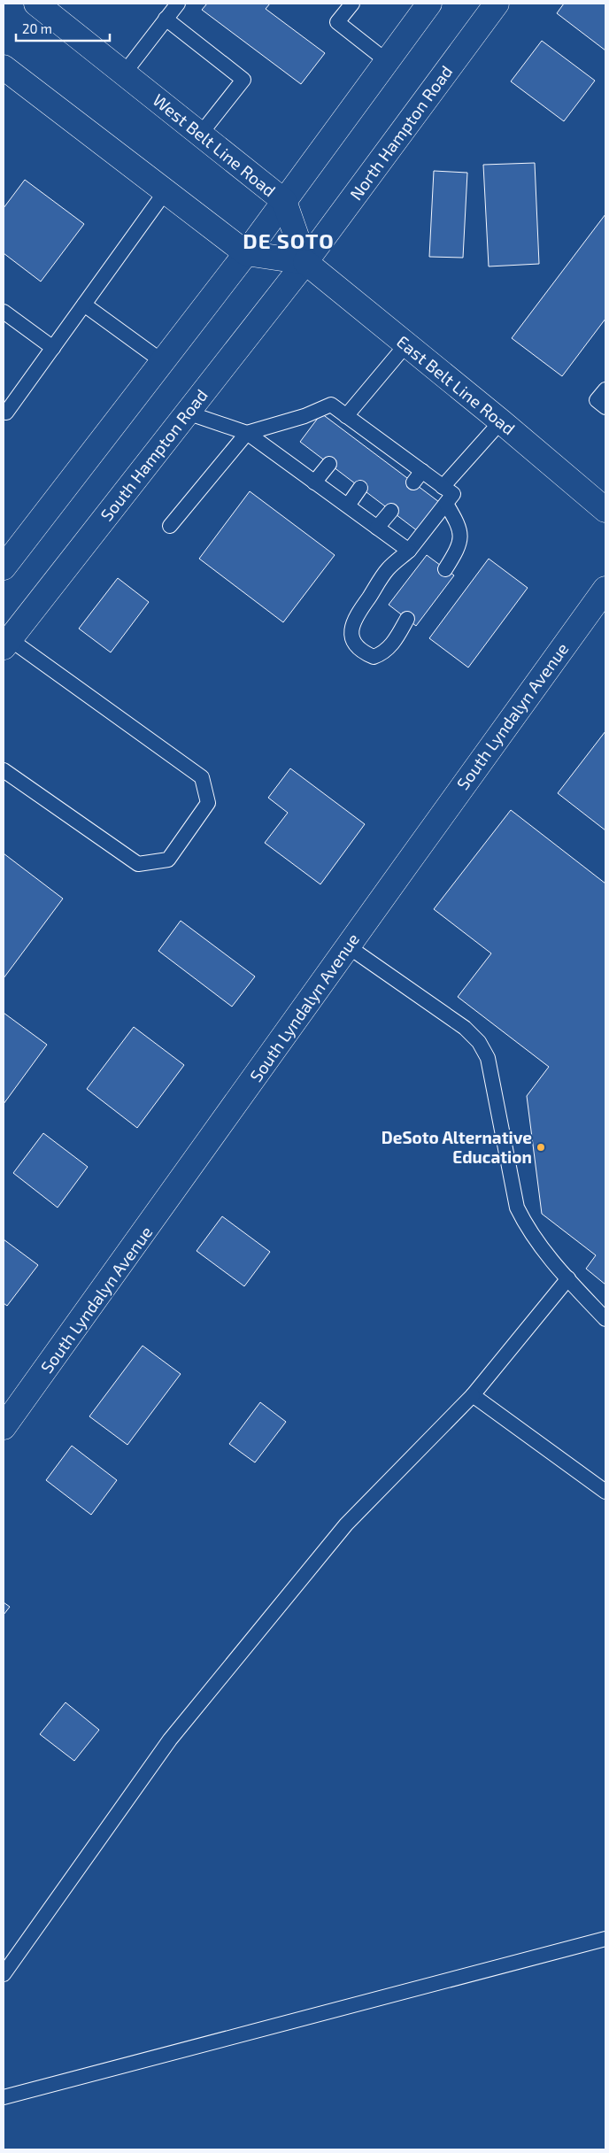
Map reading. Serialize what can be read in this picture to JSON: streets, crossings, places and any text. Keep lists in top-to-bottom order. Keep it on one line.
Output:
{"streets":{"main road":["North Hampton Road","West Belt Line Road","East Belt Line Road","South Hampton Road","South Lyndalyn Avenue"]},"crossings":[["North Hampton Road","West Belt Line Road"],["North Hampton Road","East Belt Line Road"],["North Hampton Road","South Hampton Road"],["West Belt Line Road","East Belt Line Road"],["West Belt Line Road","South Hampton Road"],["East Belt Line Road","South Hampton Road"]],"districts":["DE SOTO"],"places":["DeSoto Alternative Education"],"scale_bar":"20 m"}
